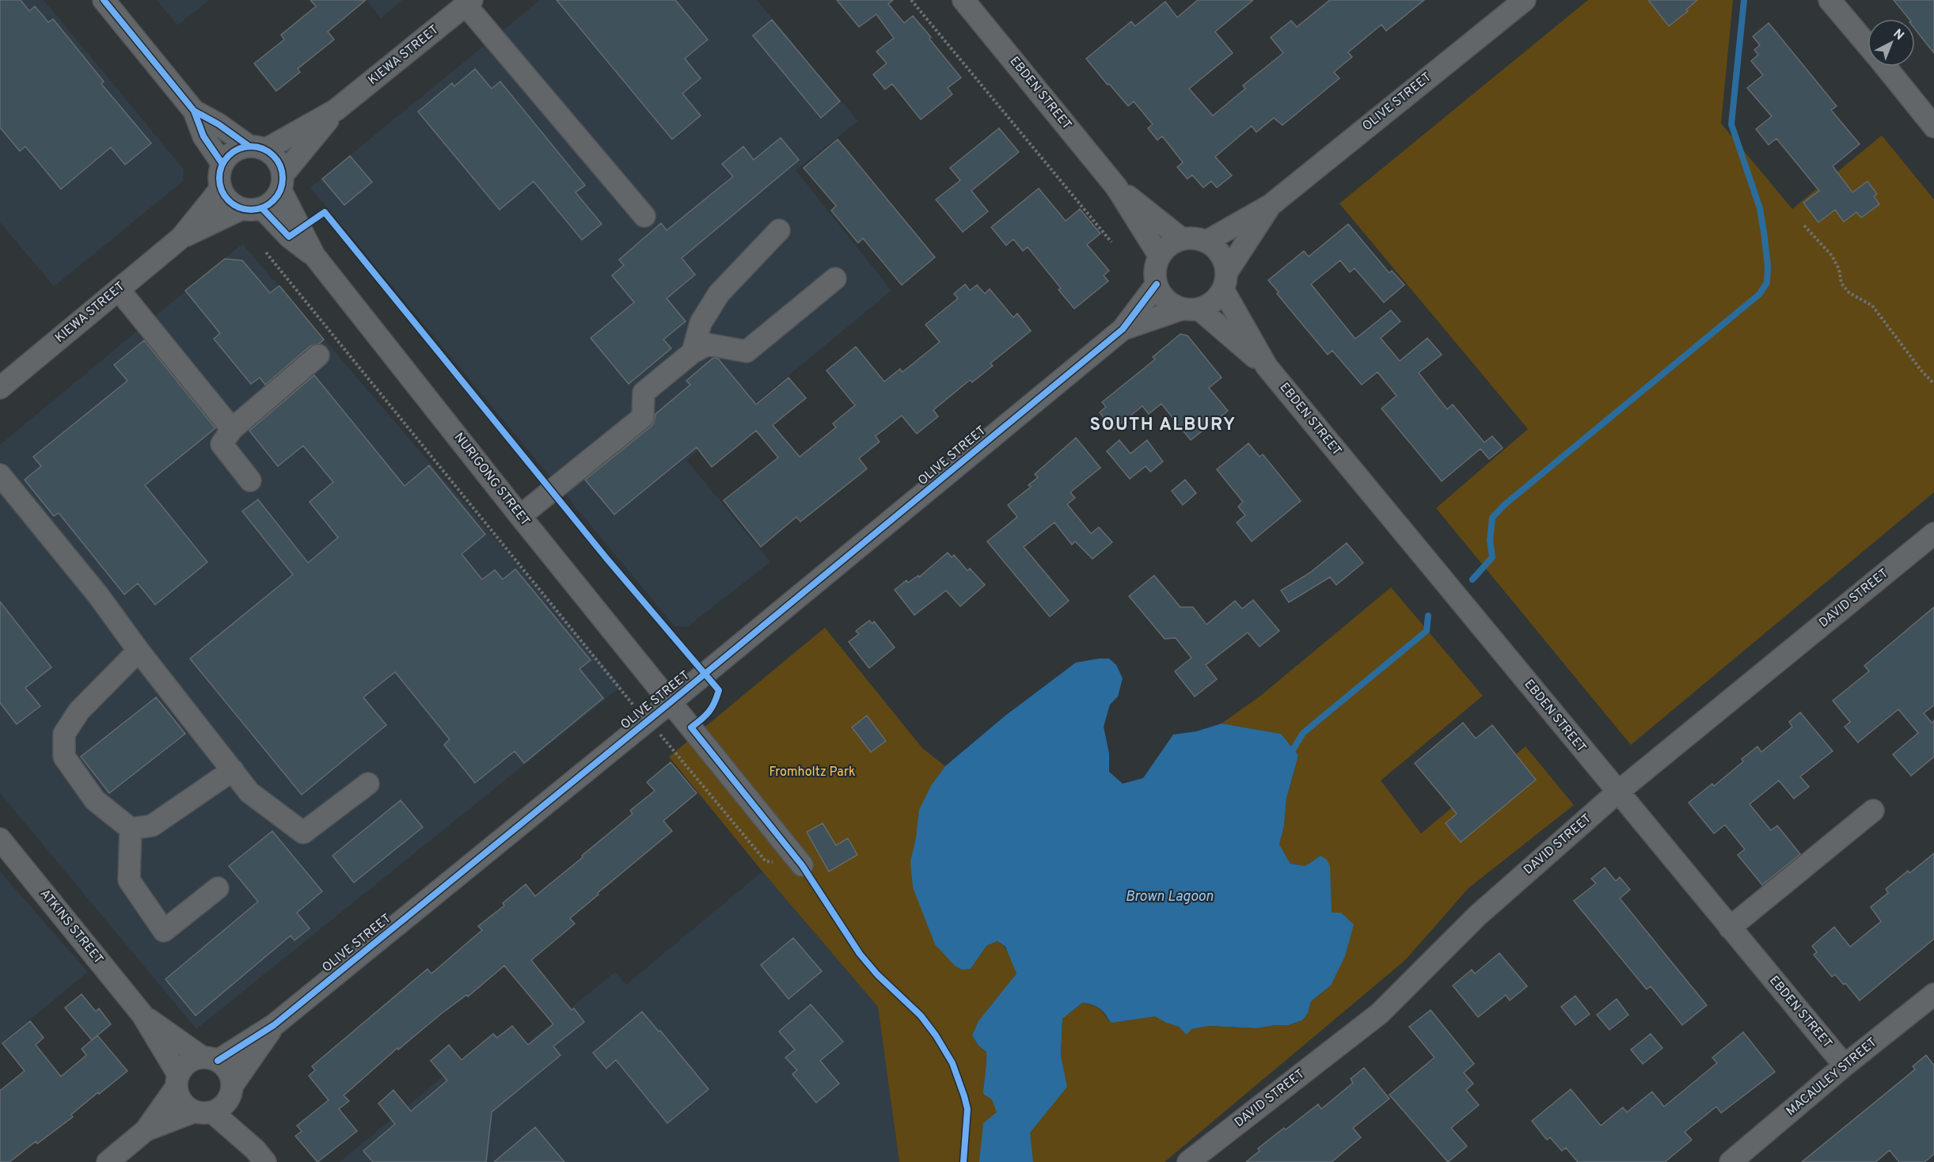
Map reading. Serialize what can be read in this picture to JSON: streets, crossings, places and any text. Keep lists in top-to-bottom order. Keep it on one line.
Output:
{"streets":{"street":["KIEWA STREET","EBDEN STREET","OLIVE STREET","NURIGONG STREET","DAVID STREET","ATKINS STREET","MACAULEY STREET"]},"crossings":[["KIEWA STREET","NURIGONG STREET"],["EBDEN STREET","OLIVE STREET"],["EBDEN STREET","DAVID STREET"],["EBDEN STREET","MACAULEY STREET"],["OLIVE STREET","NURIGONG STREET"],["OLIVE STREET","ATKINS STREET"]],"districts":["SOUTH ALBURY"],"water":["Brown Lagoon"],"parks":["Fromholtz Park"],"north":"top right"}
